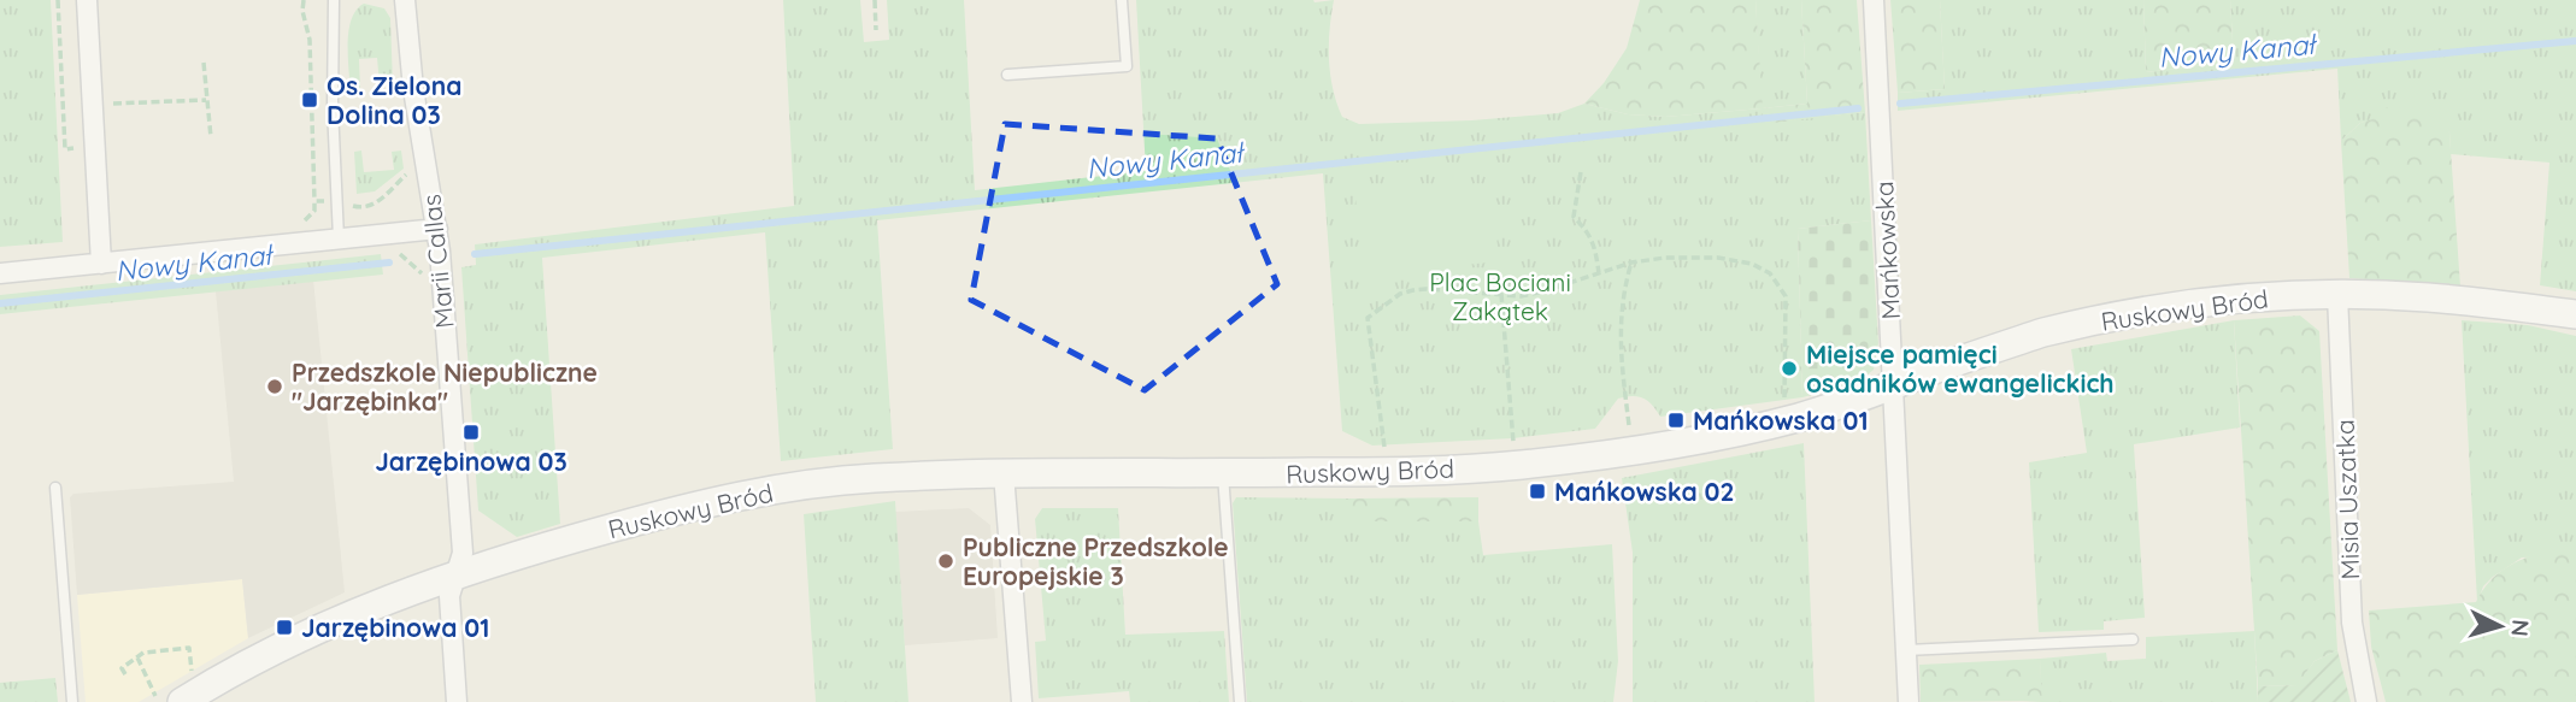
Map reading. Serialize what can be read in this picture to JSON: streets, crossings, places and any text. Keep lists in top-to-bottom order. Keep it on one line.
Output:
{"streets":{"street":["Mańkowska","Marii Callas","Ruskowy Bród","Misia Uszatka"]},"crossings":[["Mańkowska","Ruskowy Bród"],["Marii Callas","Ruskowy Bród"],["Ruskowy Bród","Misia Uszatka"]],"water":["Nowy Kanał"],"parks":["Plac Bociani Zakątek"],"places":{"transit":["Os. Zielona Dolina 03","Mańkowska 01","Jarzębinowa 03","Mańkowska 02","Jarzębinowa 01"],"other":["Miejsce pamięci osadników ewangelickich","Przedszkole Niepubliczne \"Jarzębinka\"","Publiczne Przedszkole Europejskie 3"]},"north":"right"}
